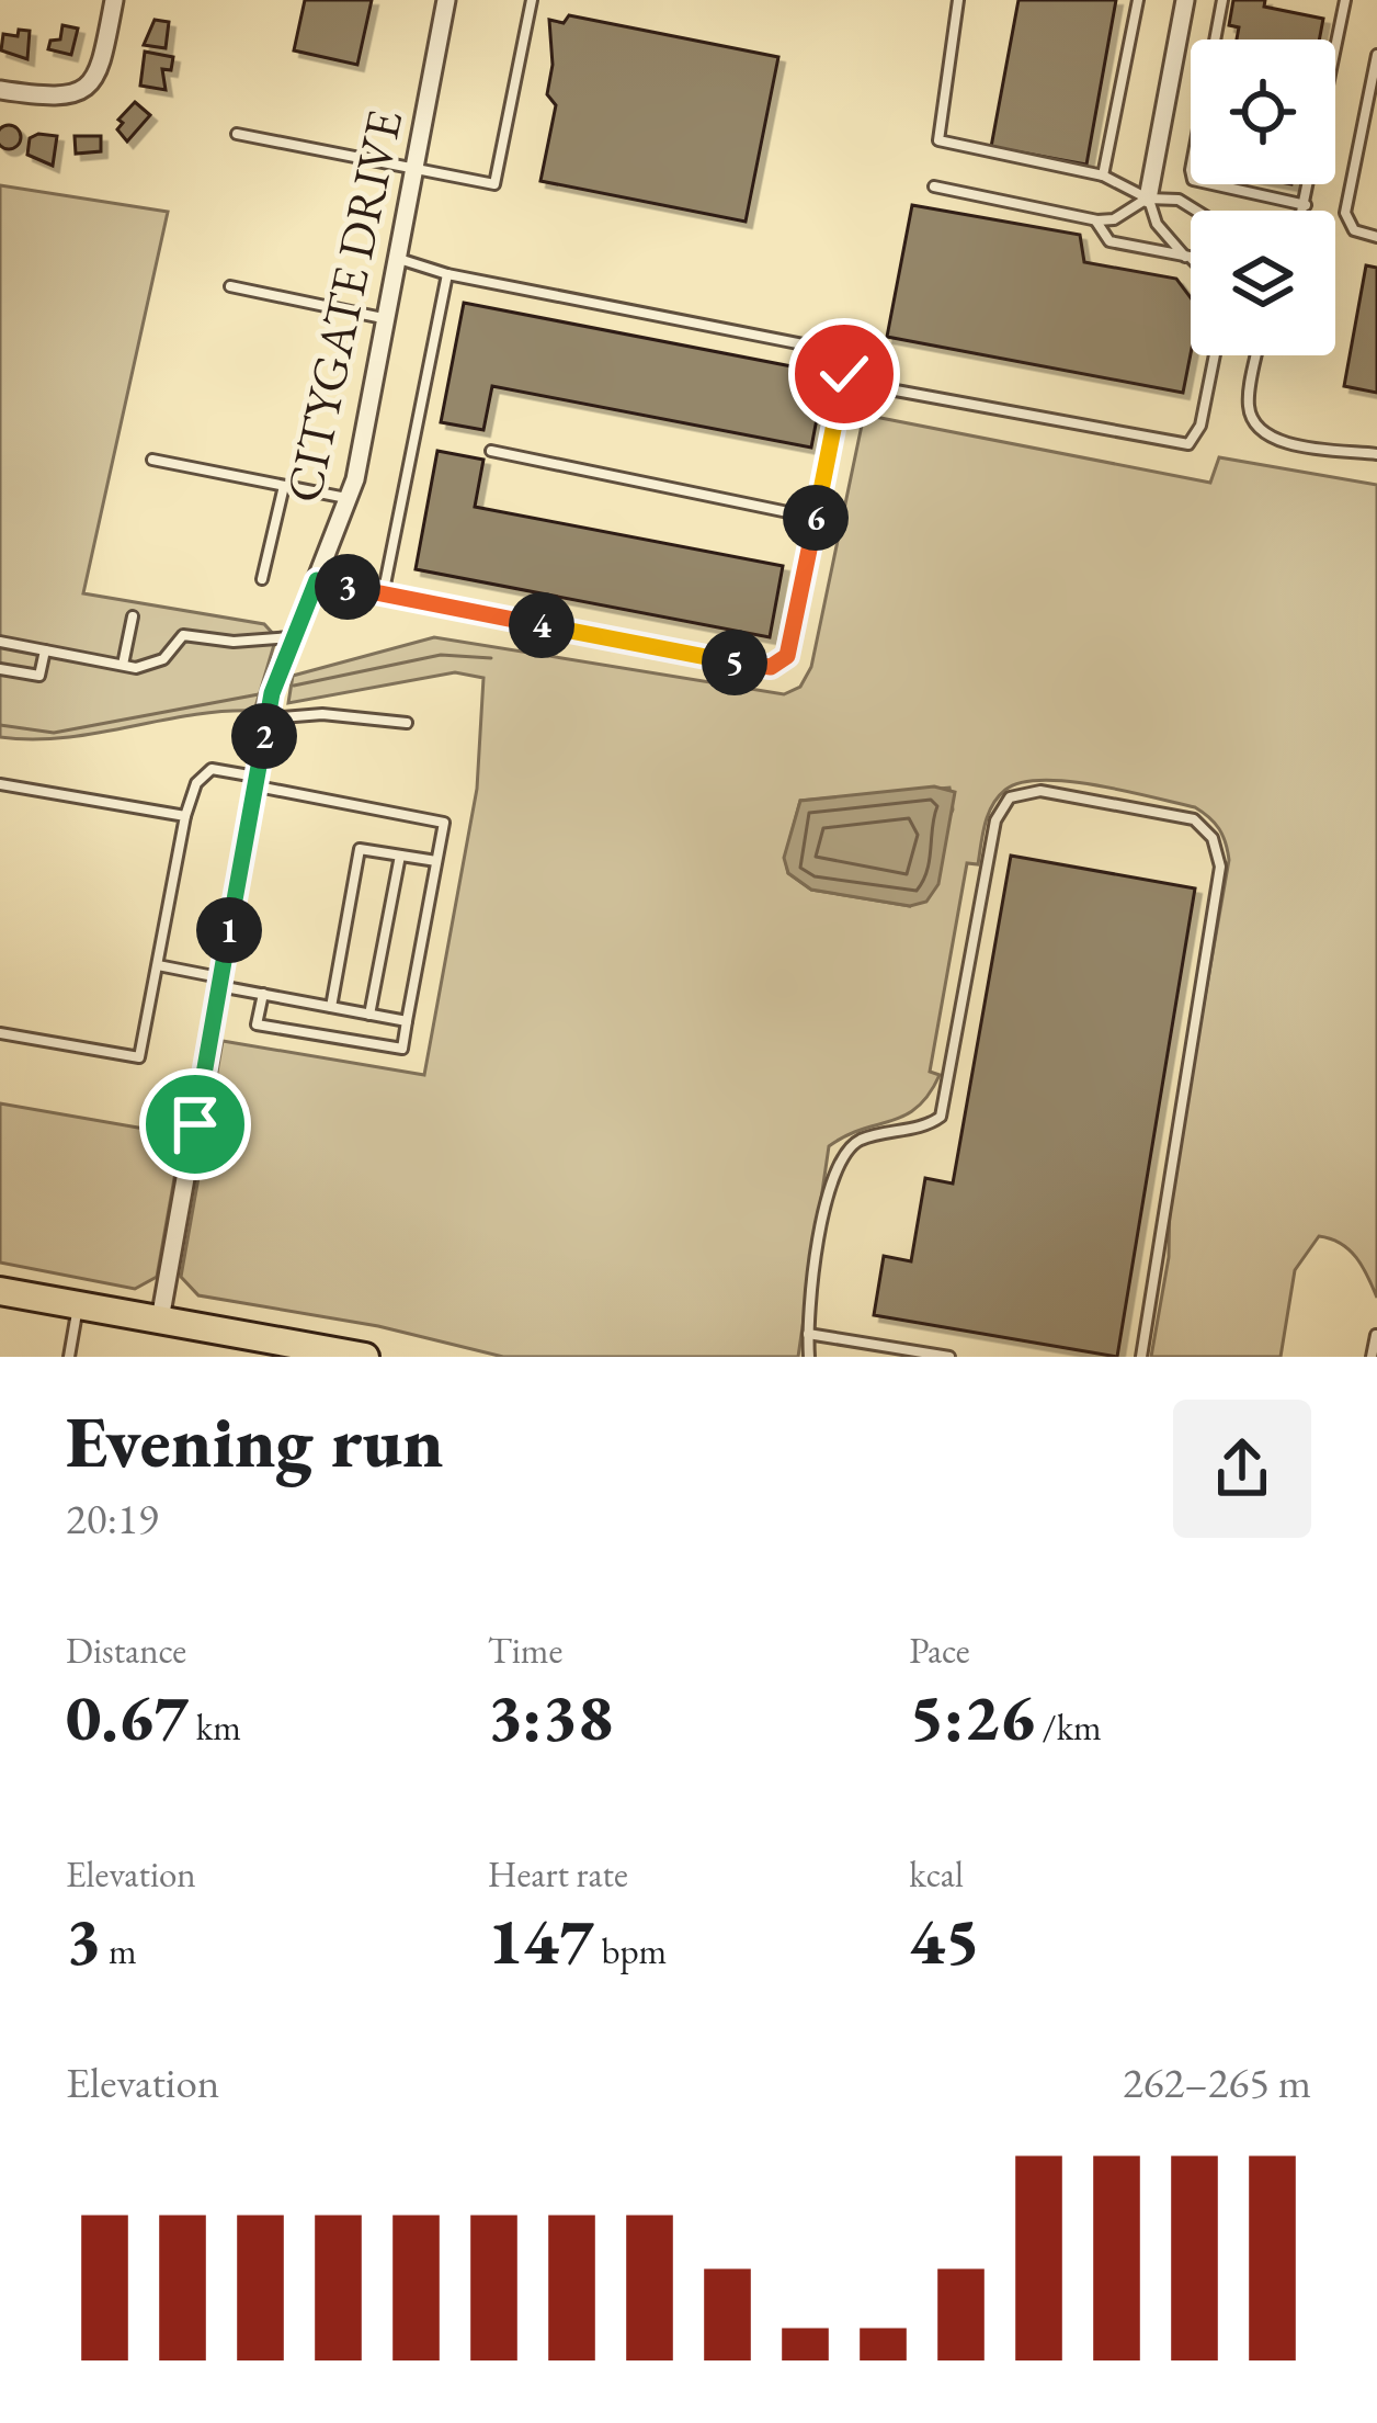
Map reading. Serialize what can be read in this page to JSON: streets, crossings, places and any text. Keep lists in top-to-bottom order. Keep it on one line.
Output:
{"streets":{"street":["CITYGATE DRIVE"]},"page":{"pins":["6","3","4","5","2","1"],"heading":["Evening run","20:19"],"stats":[["Distance","0.67 km"],["Time","3:38"],["Pace","5:26 /km"],["Elevation","3 m"],["Heart rate","147 bpm"],["kcal","45"]],"chart":["Elevation","262–265 m"]}}
